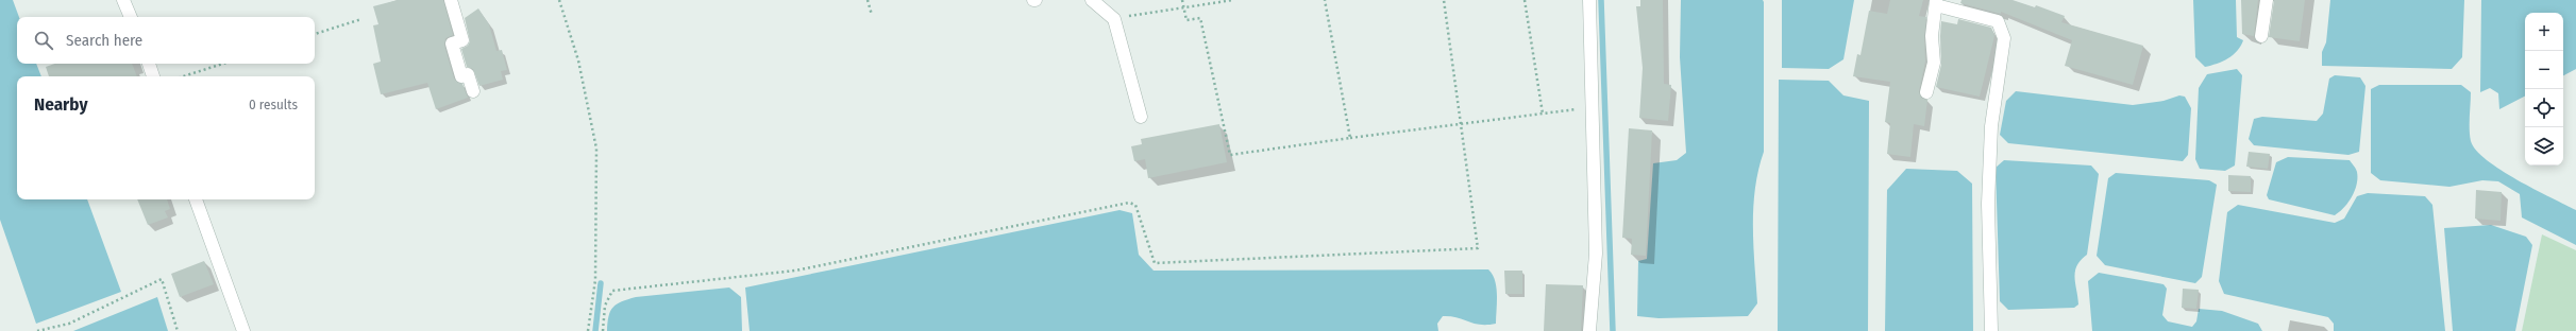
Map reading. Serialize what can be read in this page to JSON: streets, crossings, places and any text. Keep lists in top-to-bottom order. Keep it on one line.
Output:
{"page":{"map_buttons":["+","−"],"search":"Search here","heading":["Nearby","0 results"]}}
